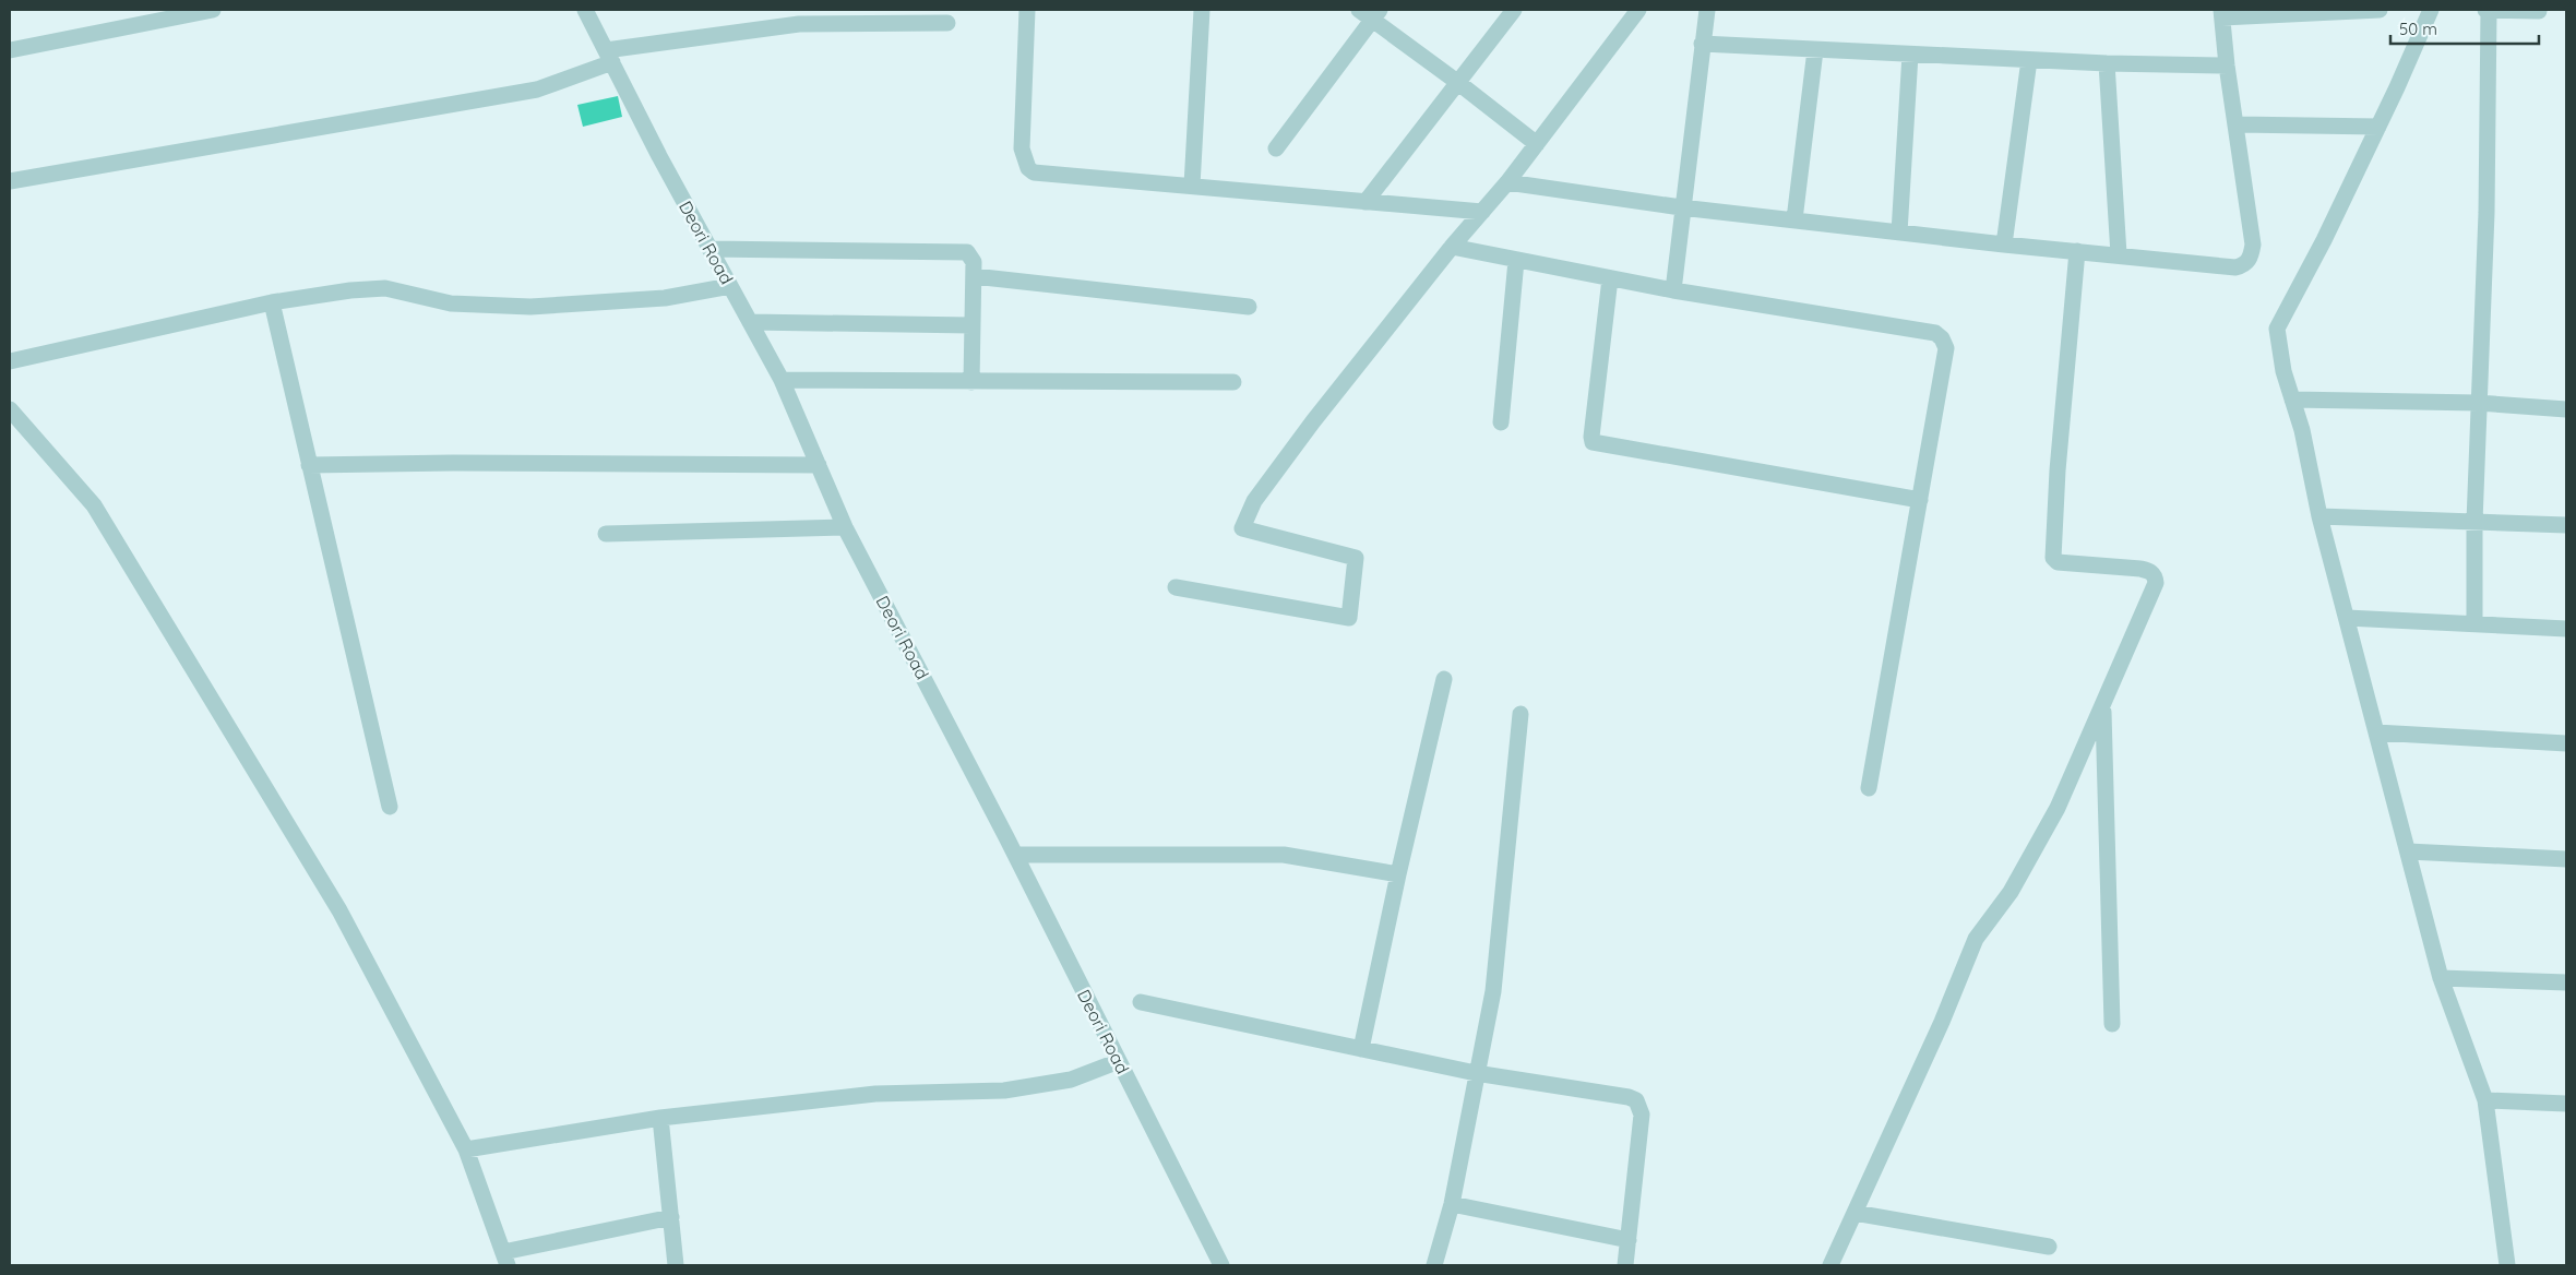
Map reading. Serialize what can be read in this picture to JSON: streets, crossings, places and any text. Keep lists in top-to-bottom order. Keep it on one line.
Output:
{"streets":{"street":["Deori Road"]},"scale_bar":"50 m"}
